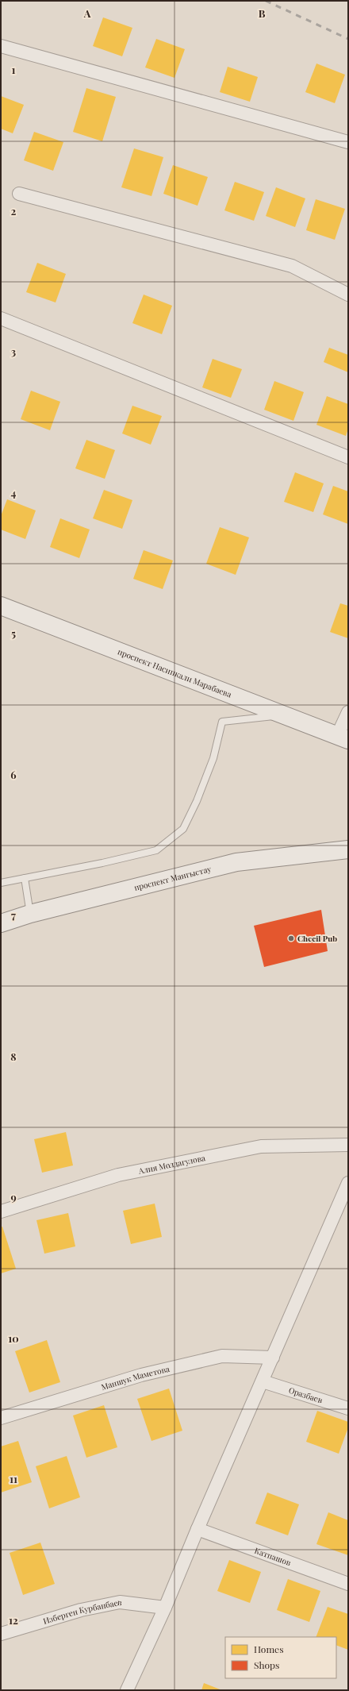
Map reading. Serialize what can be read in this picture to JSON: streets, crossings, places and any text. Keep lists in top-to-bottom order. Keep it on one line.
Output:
{"streets":{"main road":["проспект Насипкали Марабаева","проспект Мангыстау"],"street":["Алия Молдагулова","Маншук Маметова","Оразбаев","Катпашов","Изберген Курбанбаев"]},"places":["Checil Pub"],"legend":["Homes","Shops"],"grid":{"columns":["A","B"],"rows":["1","2","3","4","5","6","7","8","9","10","11","12"]}}
